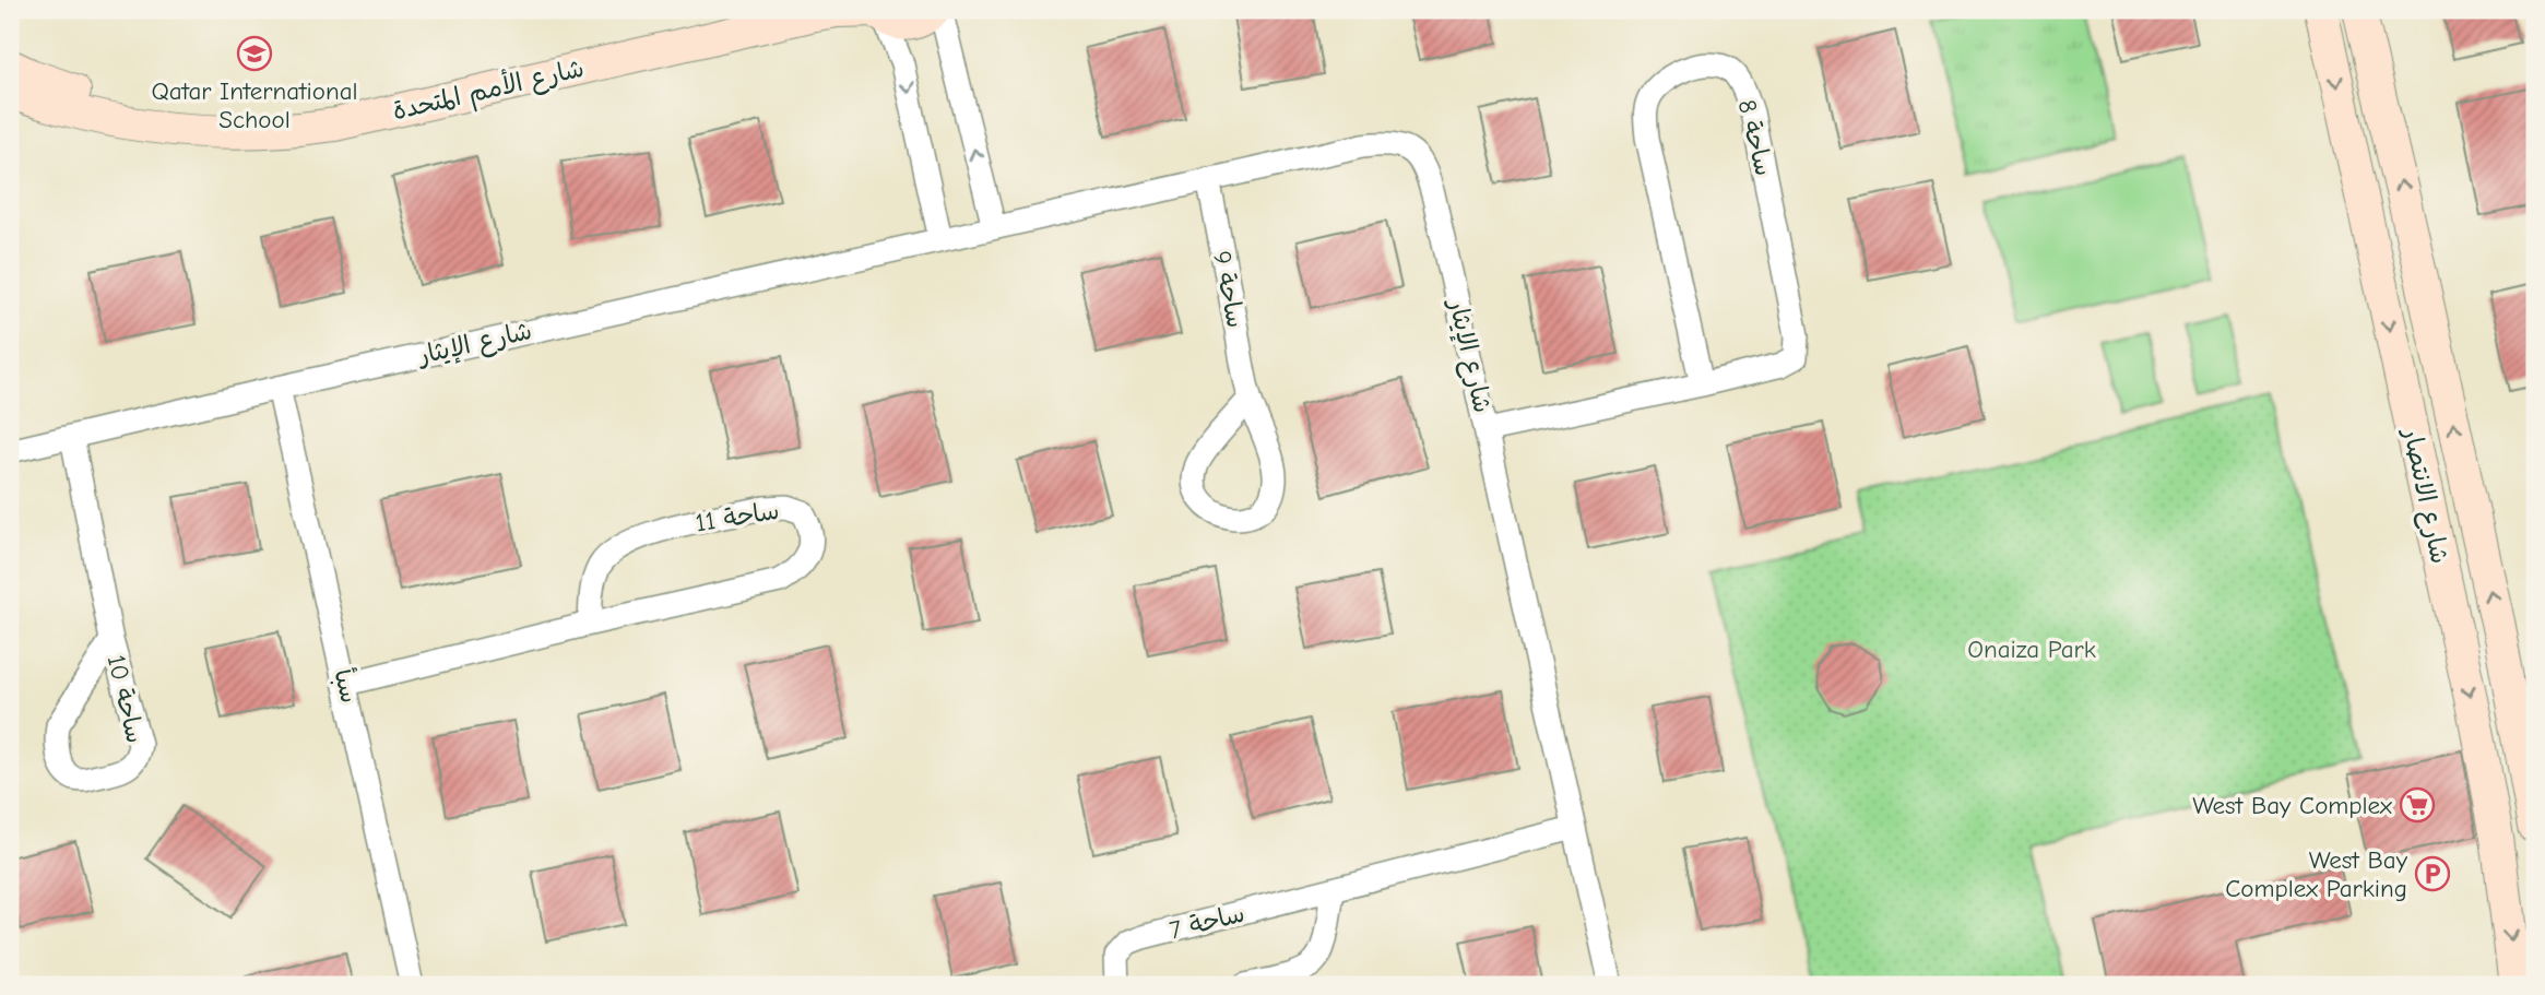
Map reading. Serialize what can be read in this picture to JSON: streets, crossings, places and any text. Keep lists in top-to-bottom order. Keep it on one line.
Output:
{"streets":{"street":["شارع الأمم المتحدة","ساحة 8","ساحة 9","شارع الإيثار","شارع الانتصار","ساحة 11","سبأ","ساحة 10","ساحة 7"]},"crossings":[["ساحة 8","شارع الإيثار"],["ساحة 9","شارع الإيثار"],["شارع الإيثار","سبأ"],["شارع الإيثار","ساحة 10"],["شارع الإيثار","ساحة 7"],["ساحة 11","سبأ"]],"parks":["Onaiza Park"],"places":{"school or university":["Qatar International School"],"supermarket":["West Bay Complex"],"parking":["West Bay Complex Parking"]}}
